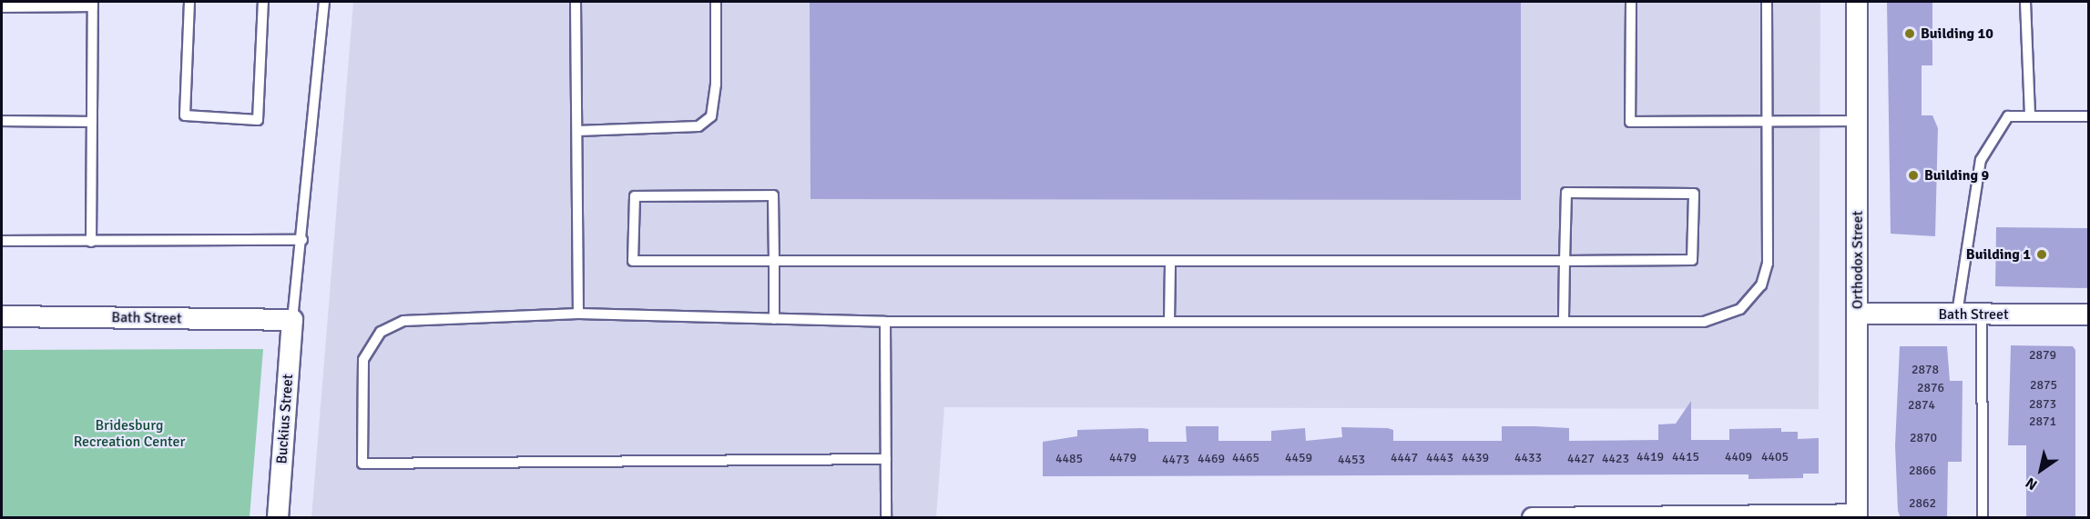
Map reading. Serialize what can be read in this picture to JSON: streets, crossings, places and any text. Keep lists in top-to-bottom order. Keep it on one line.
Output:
{"streets":{"street":["Orthodox Street","Bath Street","Buckius Street"]},"crossings":[["Orthodox Street","Bath Street"],["Bath Street","Buckius Street"]],"parks":["Bridesburg Recreation Center"],"places":["Building 10","Building 9","Building 1"],"house_numbers":["2879","2878","2875","2876","2873","2874","2871","2870","4419","4415","4409","4405","4479","4465","4459","4447","4443","4439","4433","4485","4469","4427","4423","4473","4453","2866","2862"],"north":"bottom left"}
